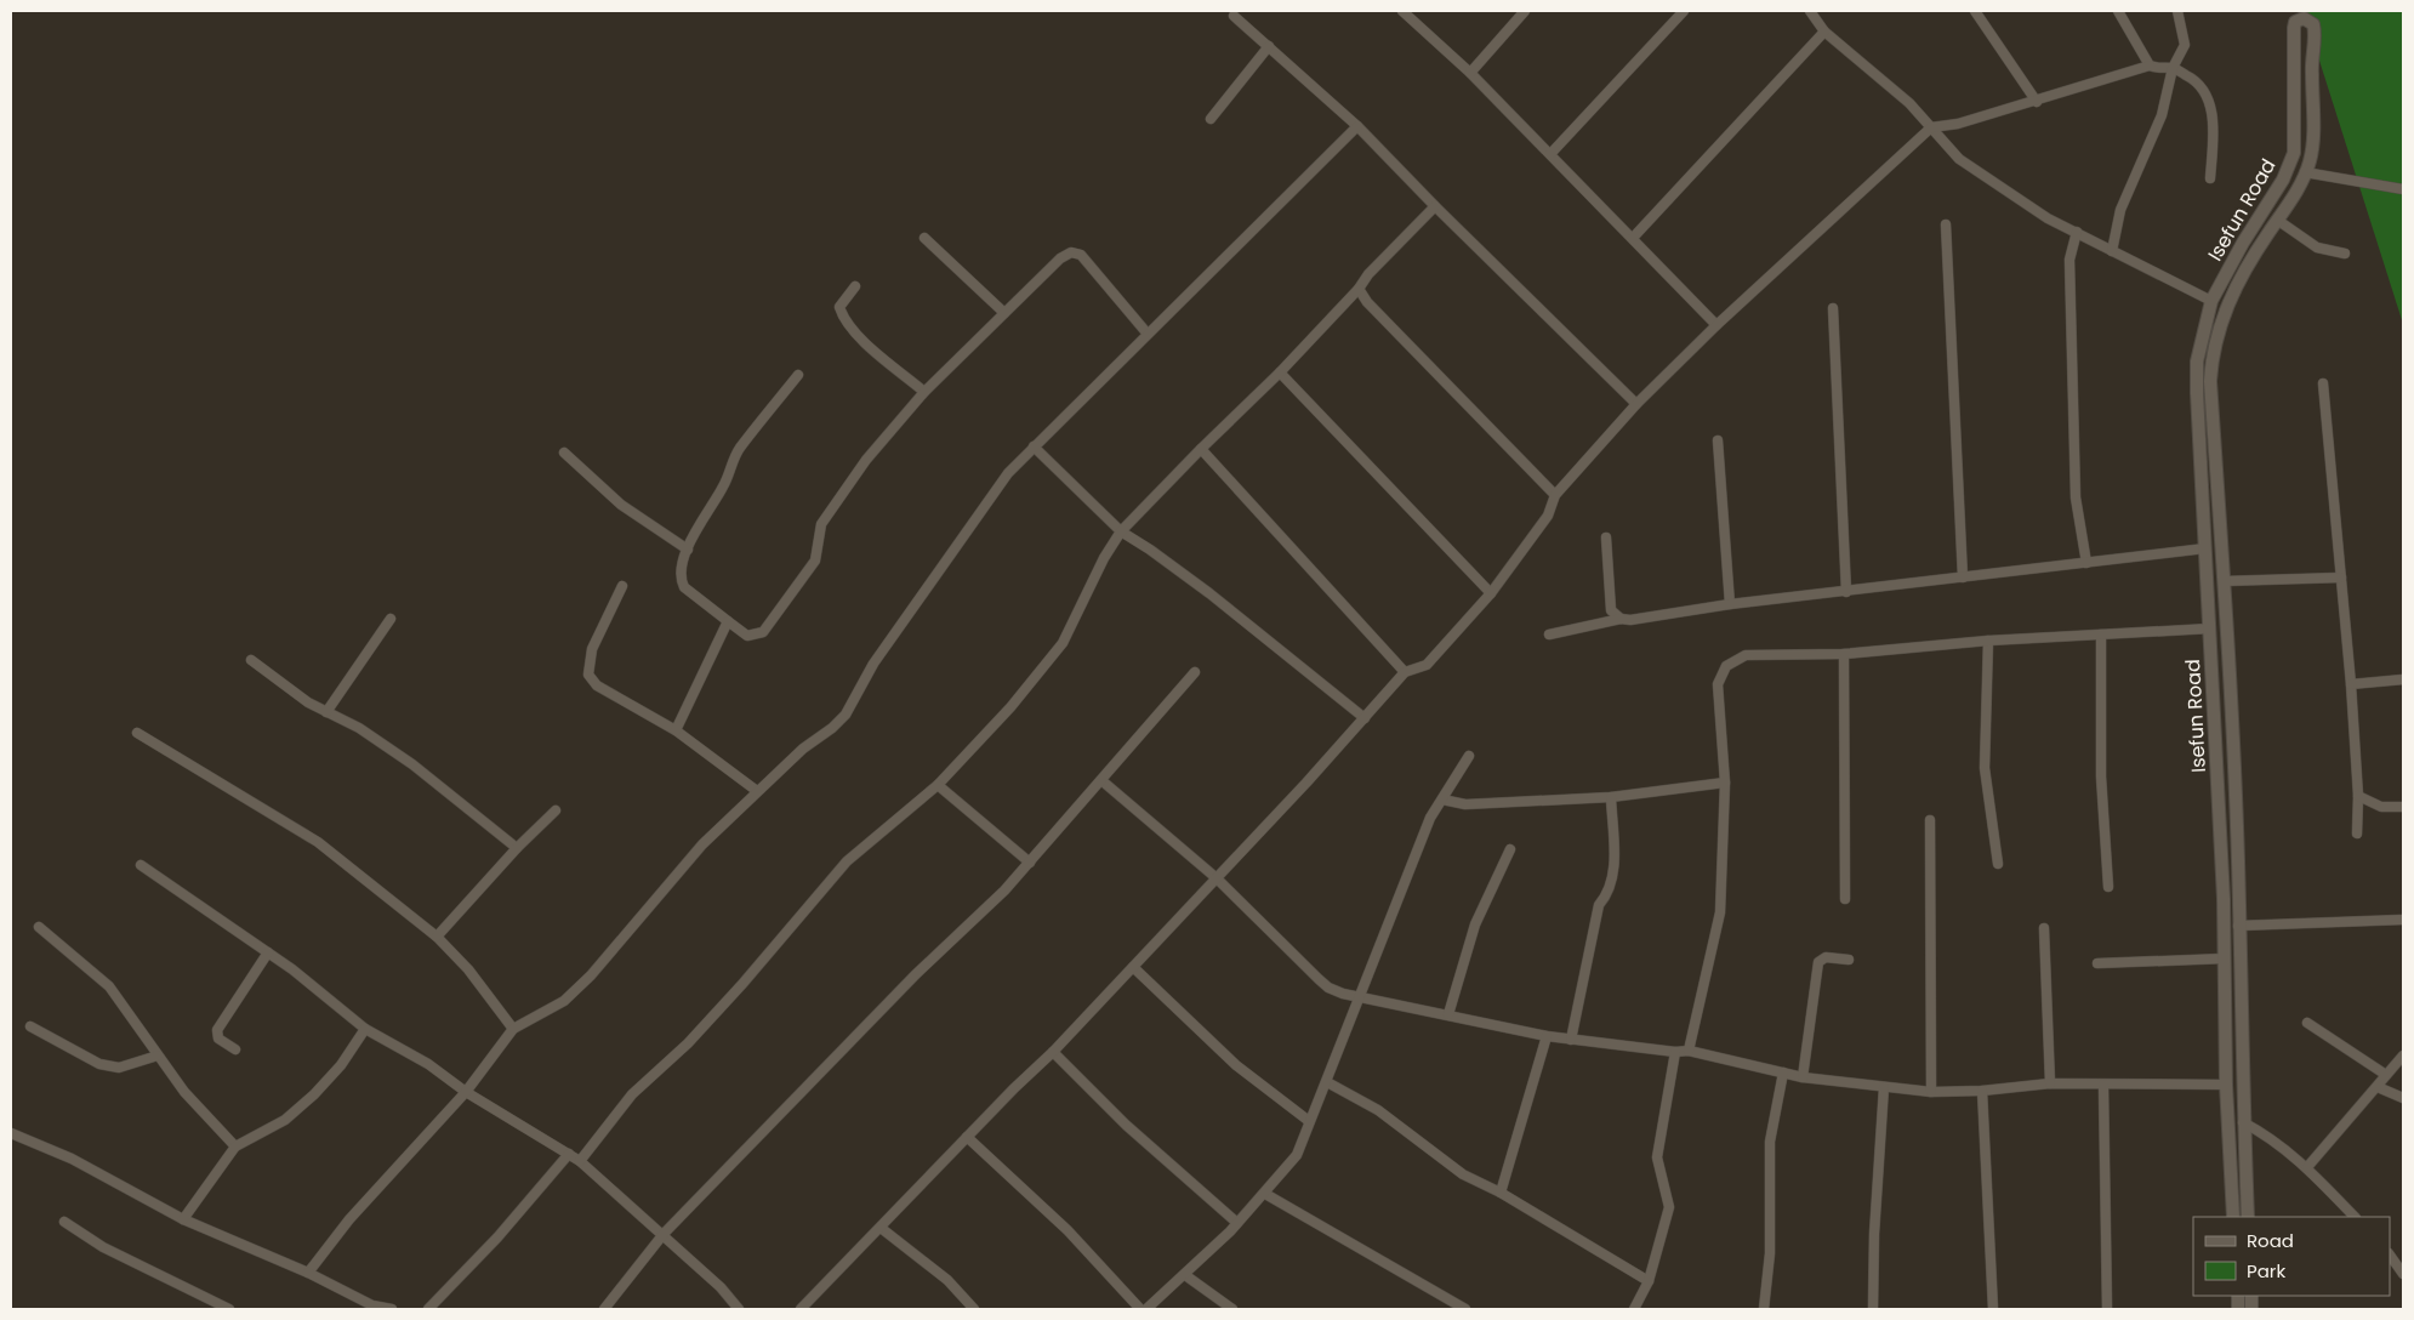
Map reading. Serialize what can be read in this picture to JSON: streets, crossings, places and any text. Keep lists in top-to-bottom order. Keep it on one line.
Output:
{"streets":{"street":["Isefun Road"]},"legend":["Road","Park"]}
